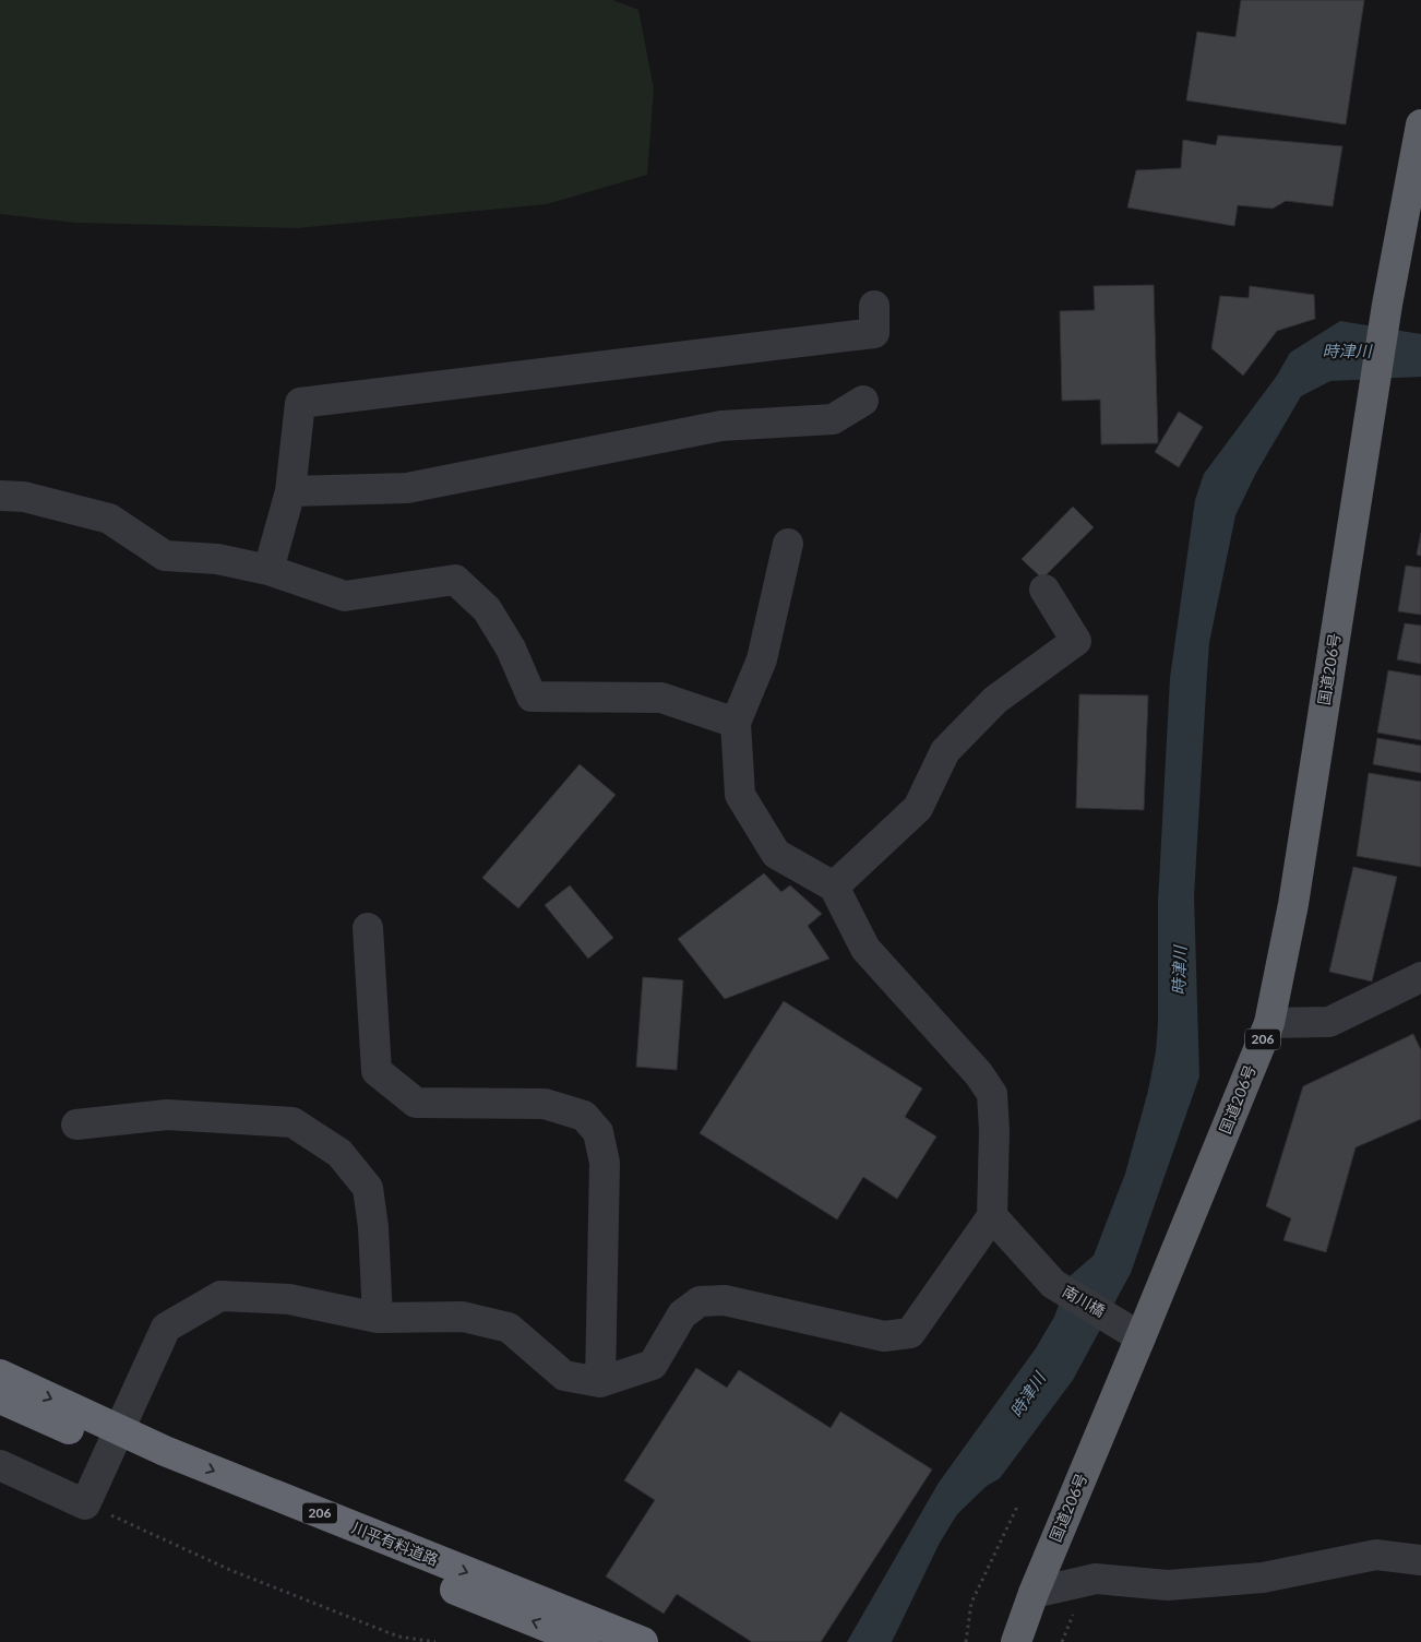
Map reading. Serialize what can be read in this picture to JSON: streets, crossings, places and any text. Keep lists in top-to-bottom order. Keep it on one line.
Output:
{"streets":{"highway":["国道206号","206","川平有料道路"],"street":["南川橋"]},"crossings":[["国道206号","南川橋"]],"water":["時津川"]}
